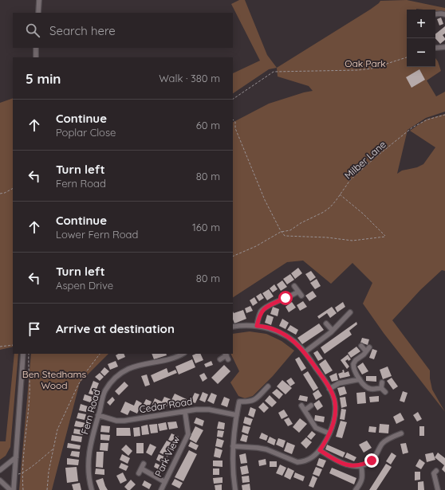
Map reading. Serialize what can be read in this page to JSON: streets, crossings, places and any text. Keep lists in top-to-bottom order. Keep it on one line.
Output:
{"streets":{"street":["Cedar Road","Fern Road","Park View"],"path":["Milber Lane"]},"crossings":[["Cedar Road","Fern Road"],["Cedar Road","Park View"]],"parks":["Oak Park","Ben Stedhams Wood"],"page":{"map_buttons":["+","−"],"search":"Search here","heading":["5 min","Walk · 380 m"],"list":[["Continue","Poplar Close","60 m"],["Turn left","Fern Road","80 m"],["Continue","Lower Fern Road","160 m"],["Turn left","Aspen Drive","80 m"],"Arrive at destination"]}}
